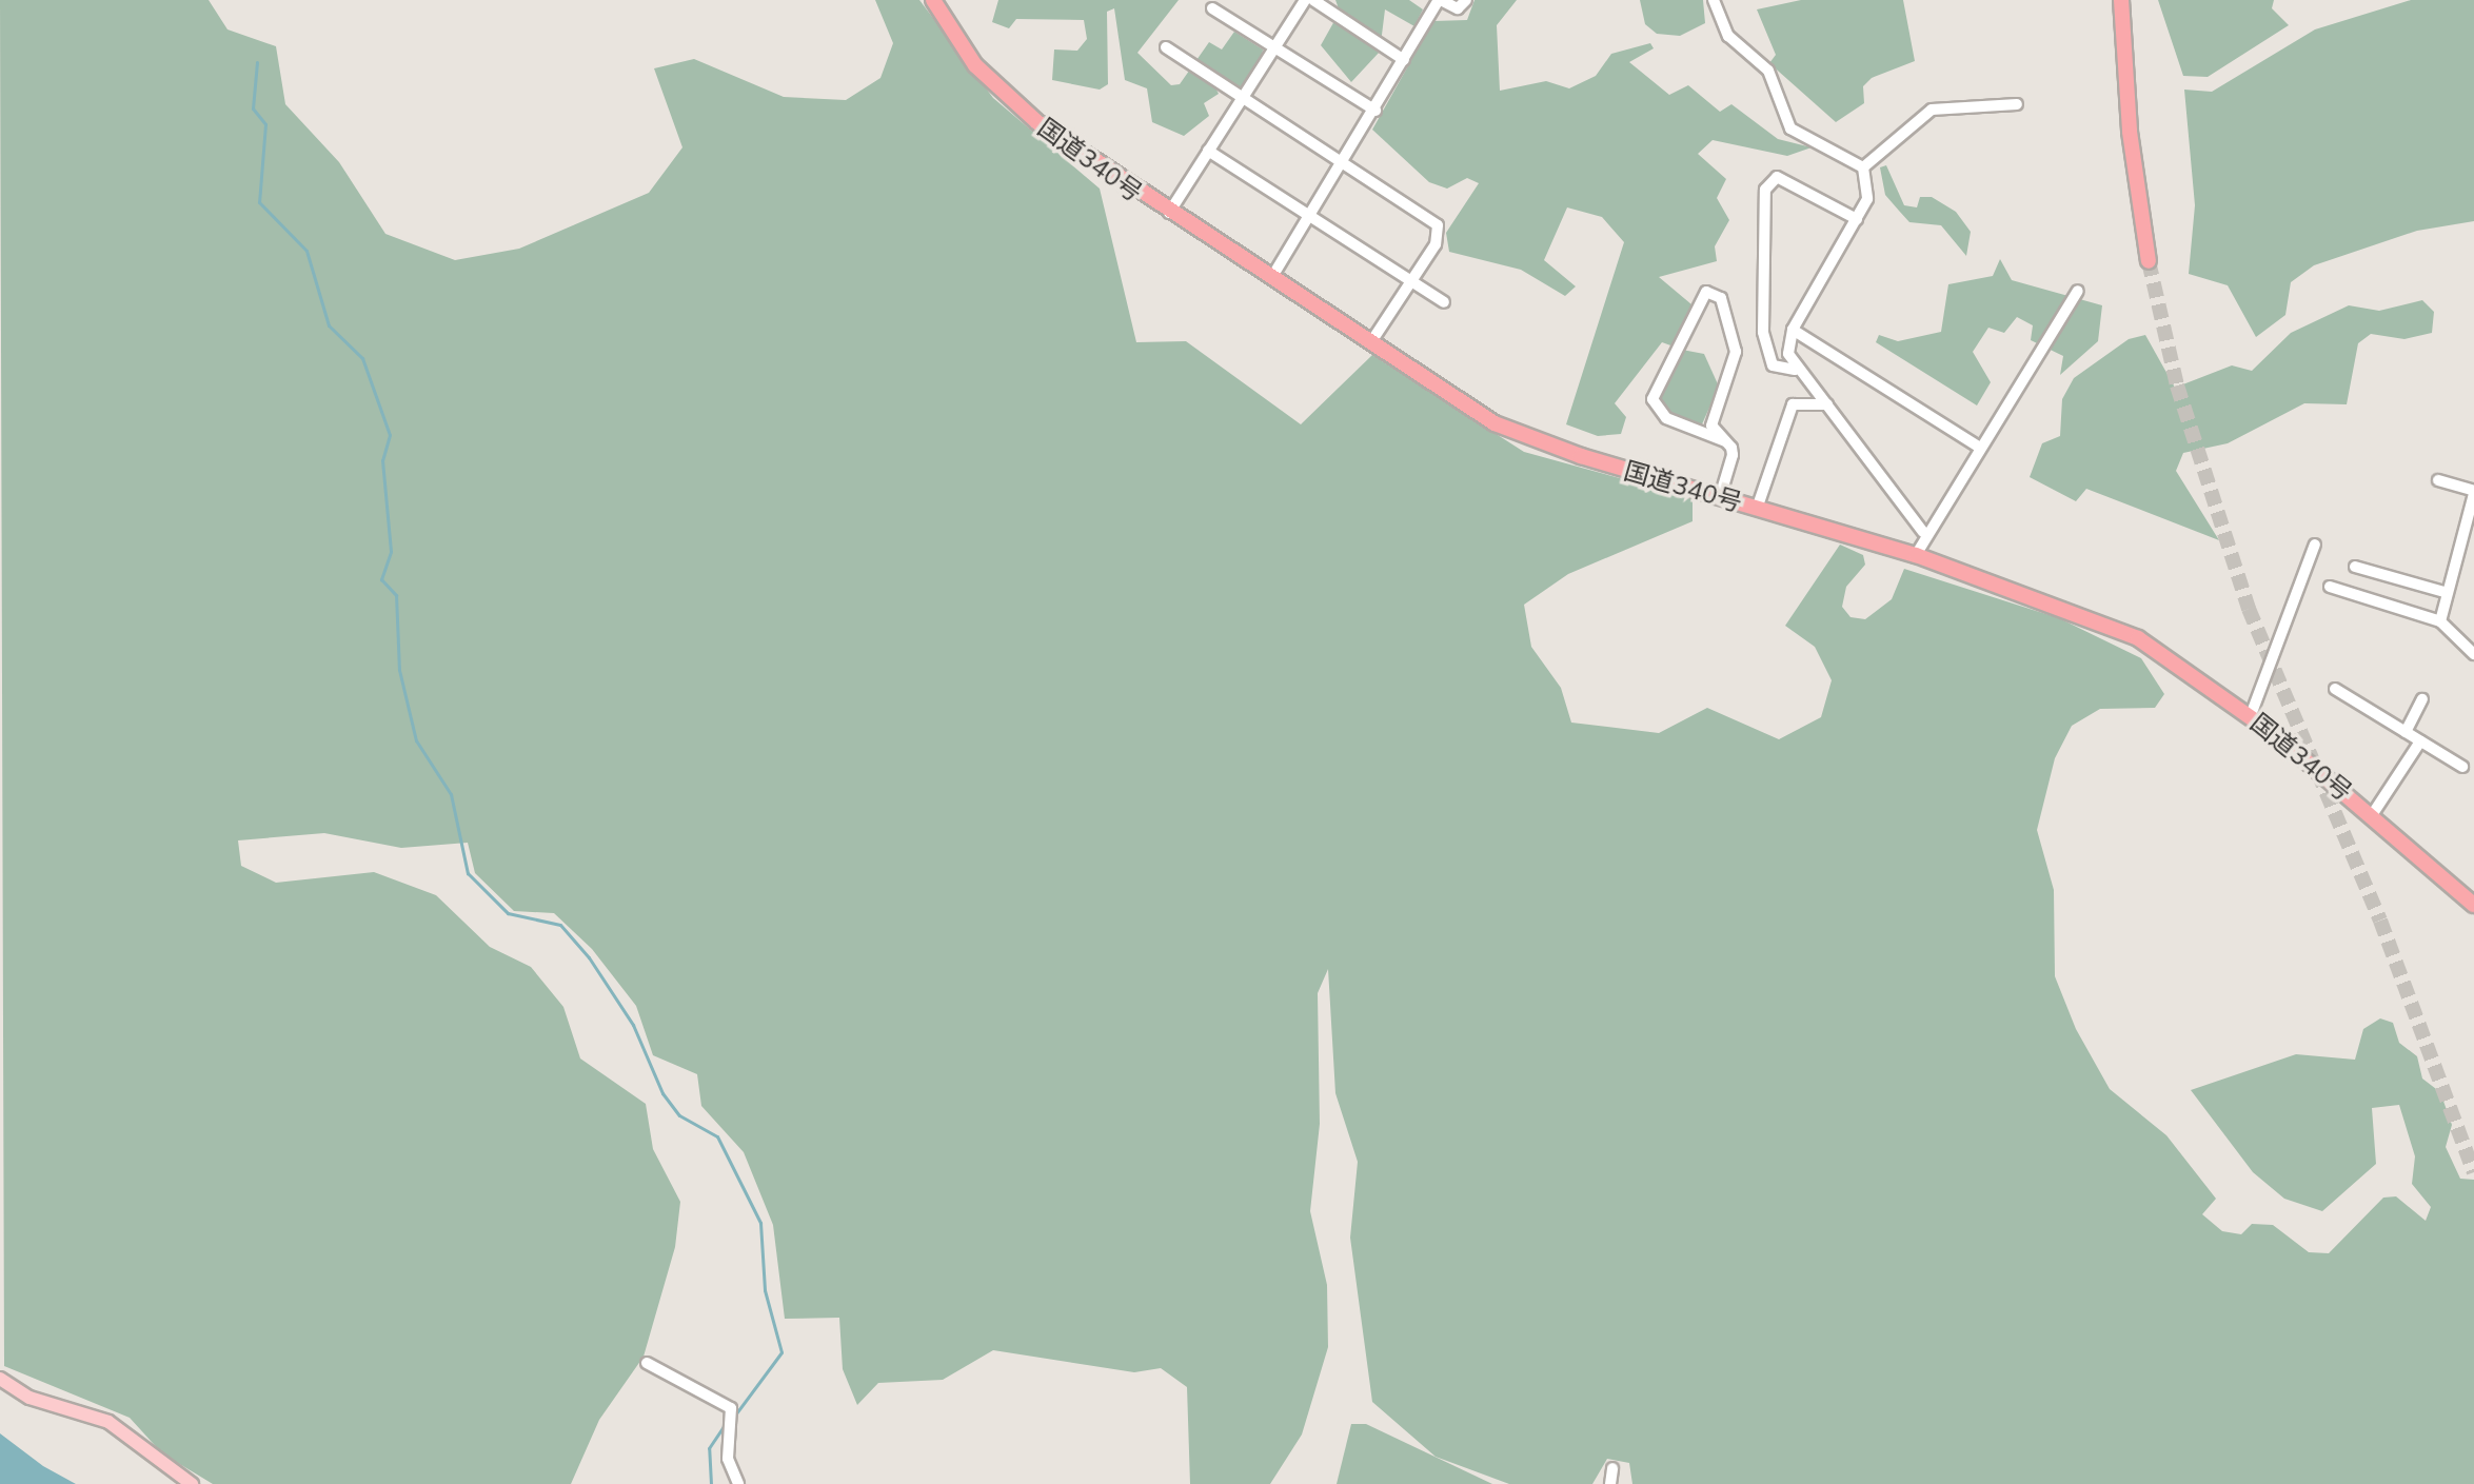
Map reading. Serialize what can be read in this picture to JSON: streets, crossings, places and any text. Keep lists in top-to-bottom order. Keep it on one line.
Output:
{"streets":{"highway":["国道340号"]}}
